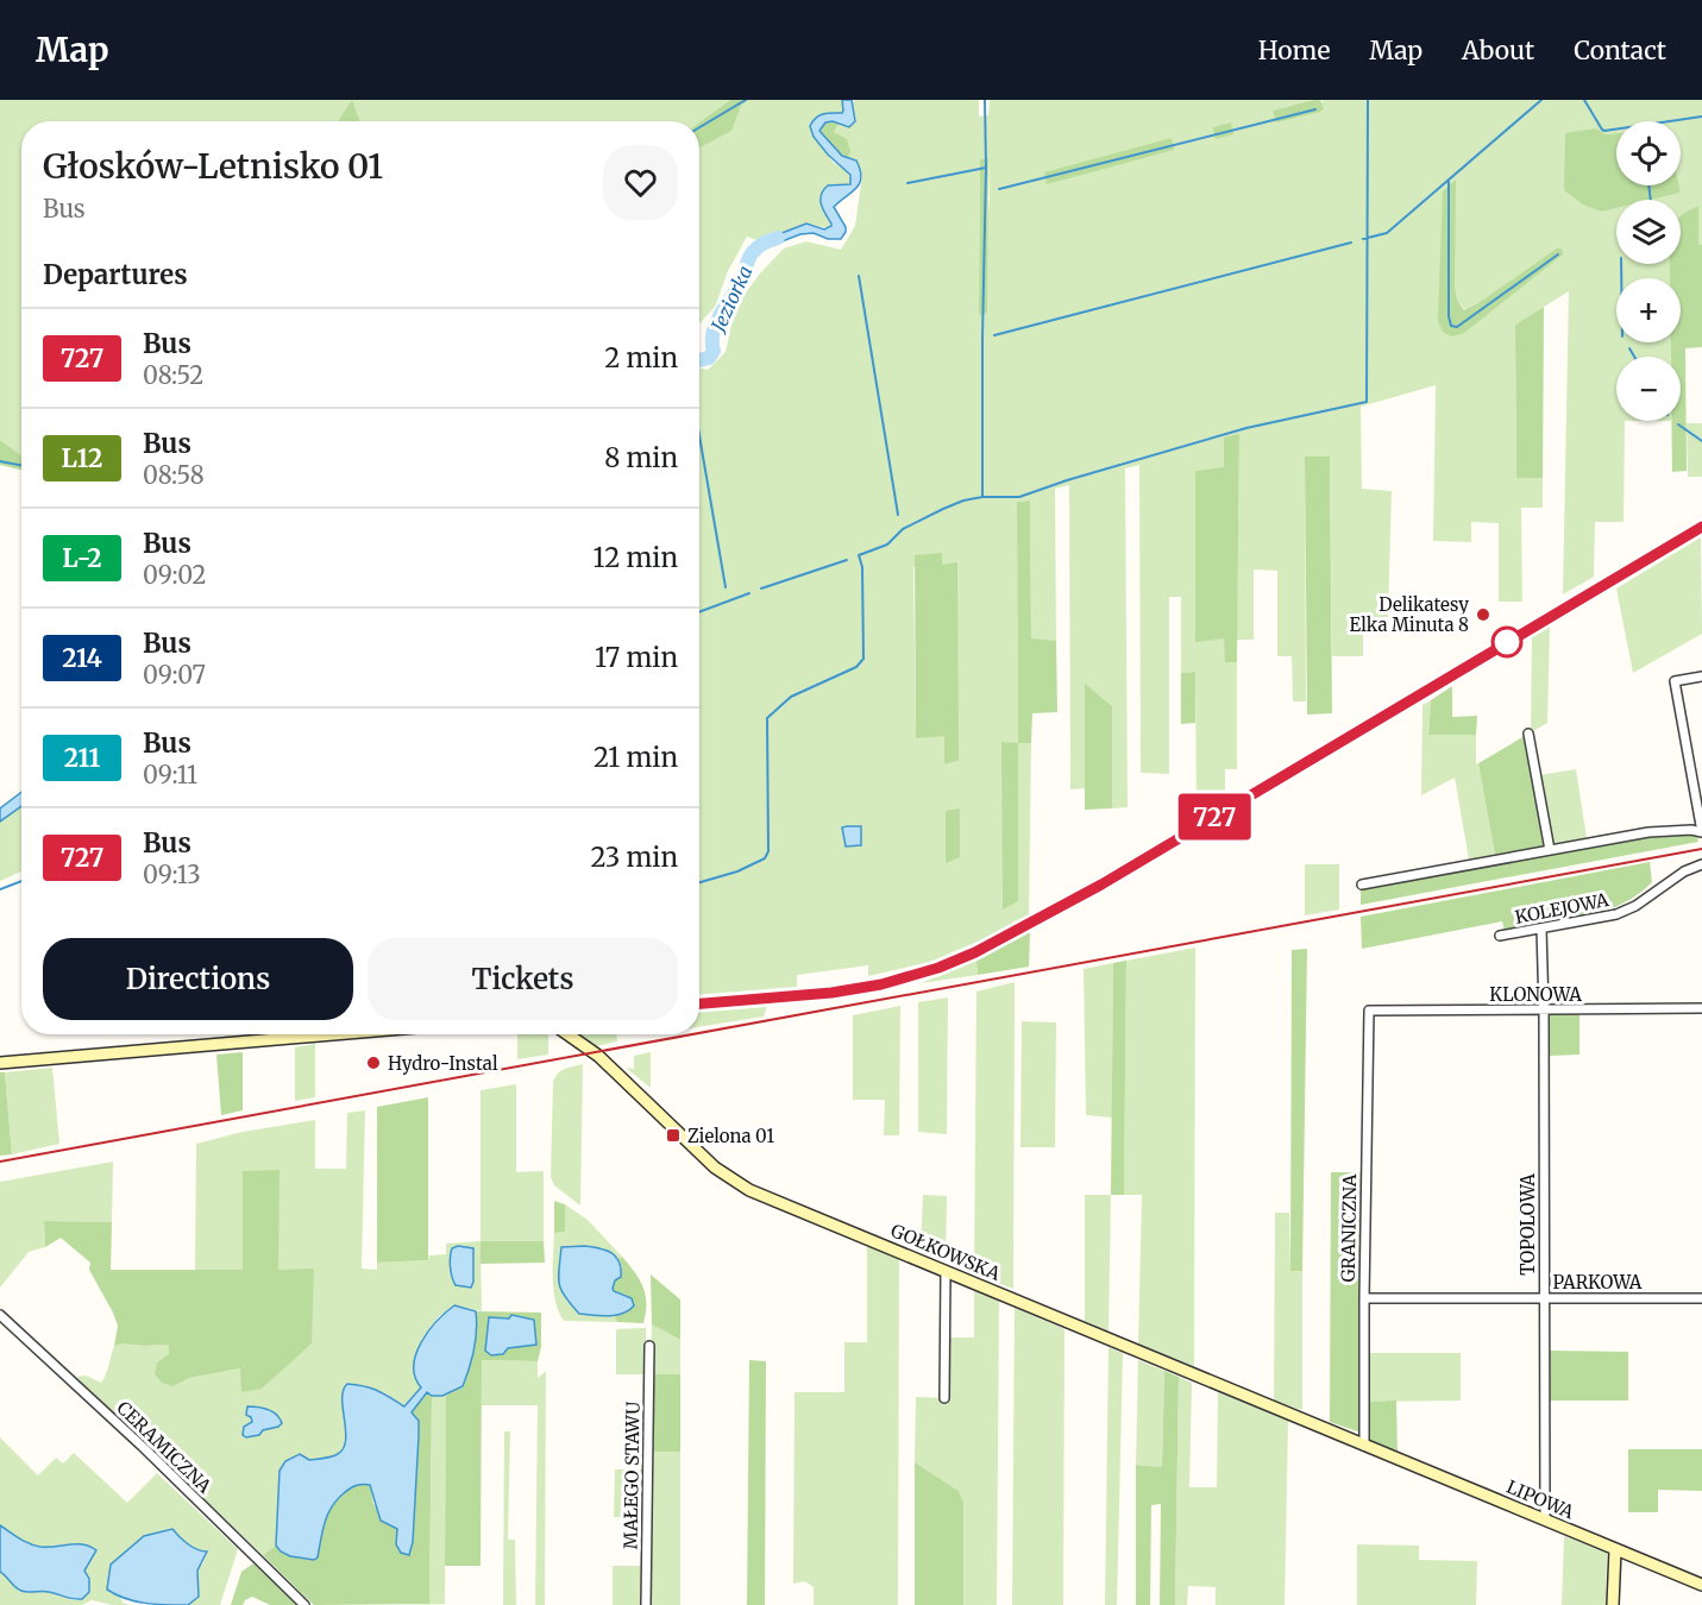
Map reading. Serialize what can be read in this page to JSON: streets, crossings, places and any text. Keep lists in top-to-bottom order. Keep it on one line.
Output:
{"streets":{"street":["KOLEJOWA","KLONOWA","TOPOLOWA","GRANICZNA","GOŁKOWSKA","PARKOWA","CERAMICZNA","MAŁEGO STAWU","LIPOWA"]},"crossings":[["KOLEJOWA","TOPOLOWA"],["KLONOWA","TOPOLOWA"],["KLONOWA","GRANICZNA"],["TOPOLOWA","PARKOWA"],["TOPOLOWA","LIPOWA"],["GRANICZNA","GOŁKOWSKA"],["GRANICZNA","PARKOWA"],["GRANICZNA","LIPOWA"],["GOŁKOWSKA","LIPOWA"]],"water":["Jeziorka"],"places":{"other":["Delikatesy Elka Minuta 8","Hydro-Instal"],"transit":["Zielona 01"]},"lines":["bus line 727"],"page":{"header":"Map","nav":["Home","Map","About","Contact"],"on_map":"727","map_buttons":["+","−"],"heading":[["Głosków-Letnisko 01","Bus"],"Departures"],"list":[{"mark":"727","name":"Bus","note":"08:52","value":"2 min"},{"mark":"L12","name":"Bus","note":"08:58","value":"8 min"},{"mark":"L-2","name":"Bus","note":"09:02","value":"12 min"},{"mark":"214","name":"Bus","note":"09:07","value":"17 min"},{"mark":"211","name":"Bus","note":"09:11","value":"21 min"},{"mark":"727","name":"Bus","note":"09:13","value":"23 min"}],"buttons":["Directions","Tickets"]}}
